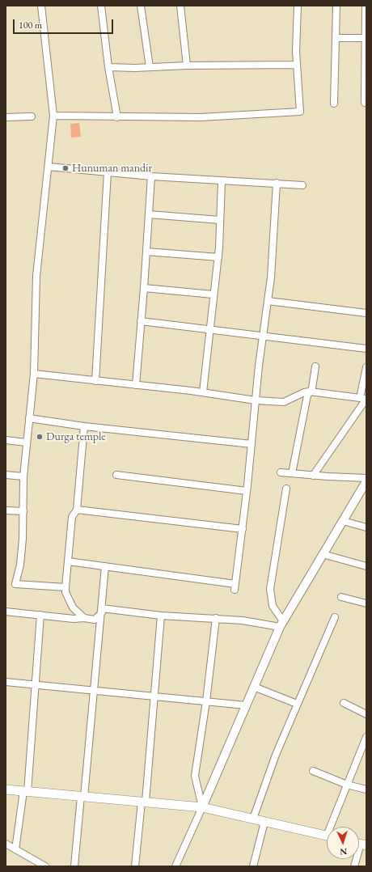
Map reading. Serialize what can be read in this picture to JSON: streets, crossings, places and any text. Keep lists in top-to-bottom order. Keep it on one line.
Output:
{"places":["Hunuman mandir","Durga temple"],"scale_bar":"100 m","north":"bottom"}
